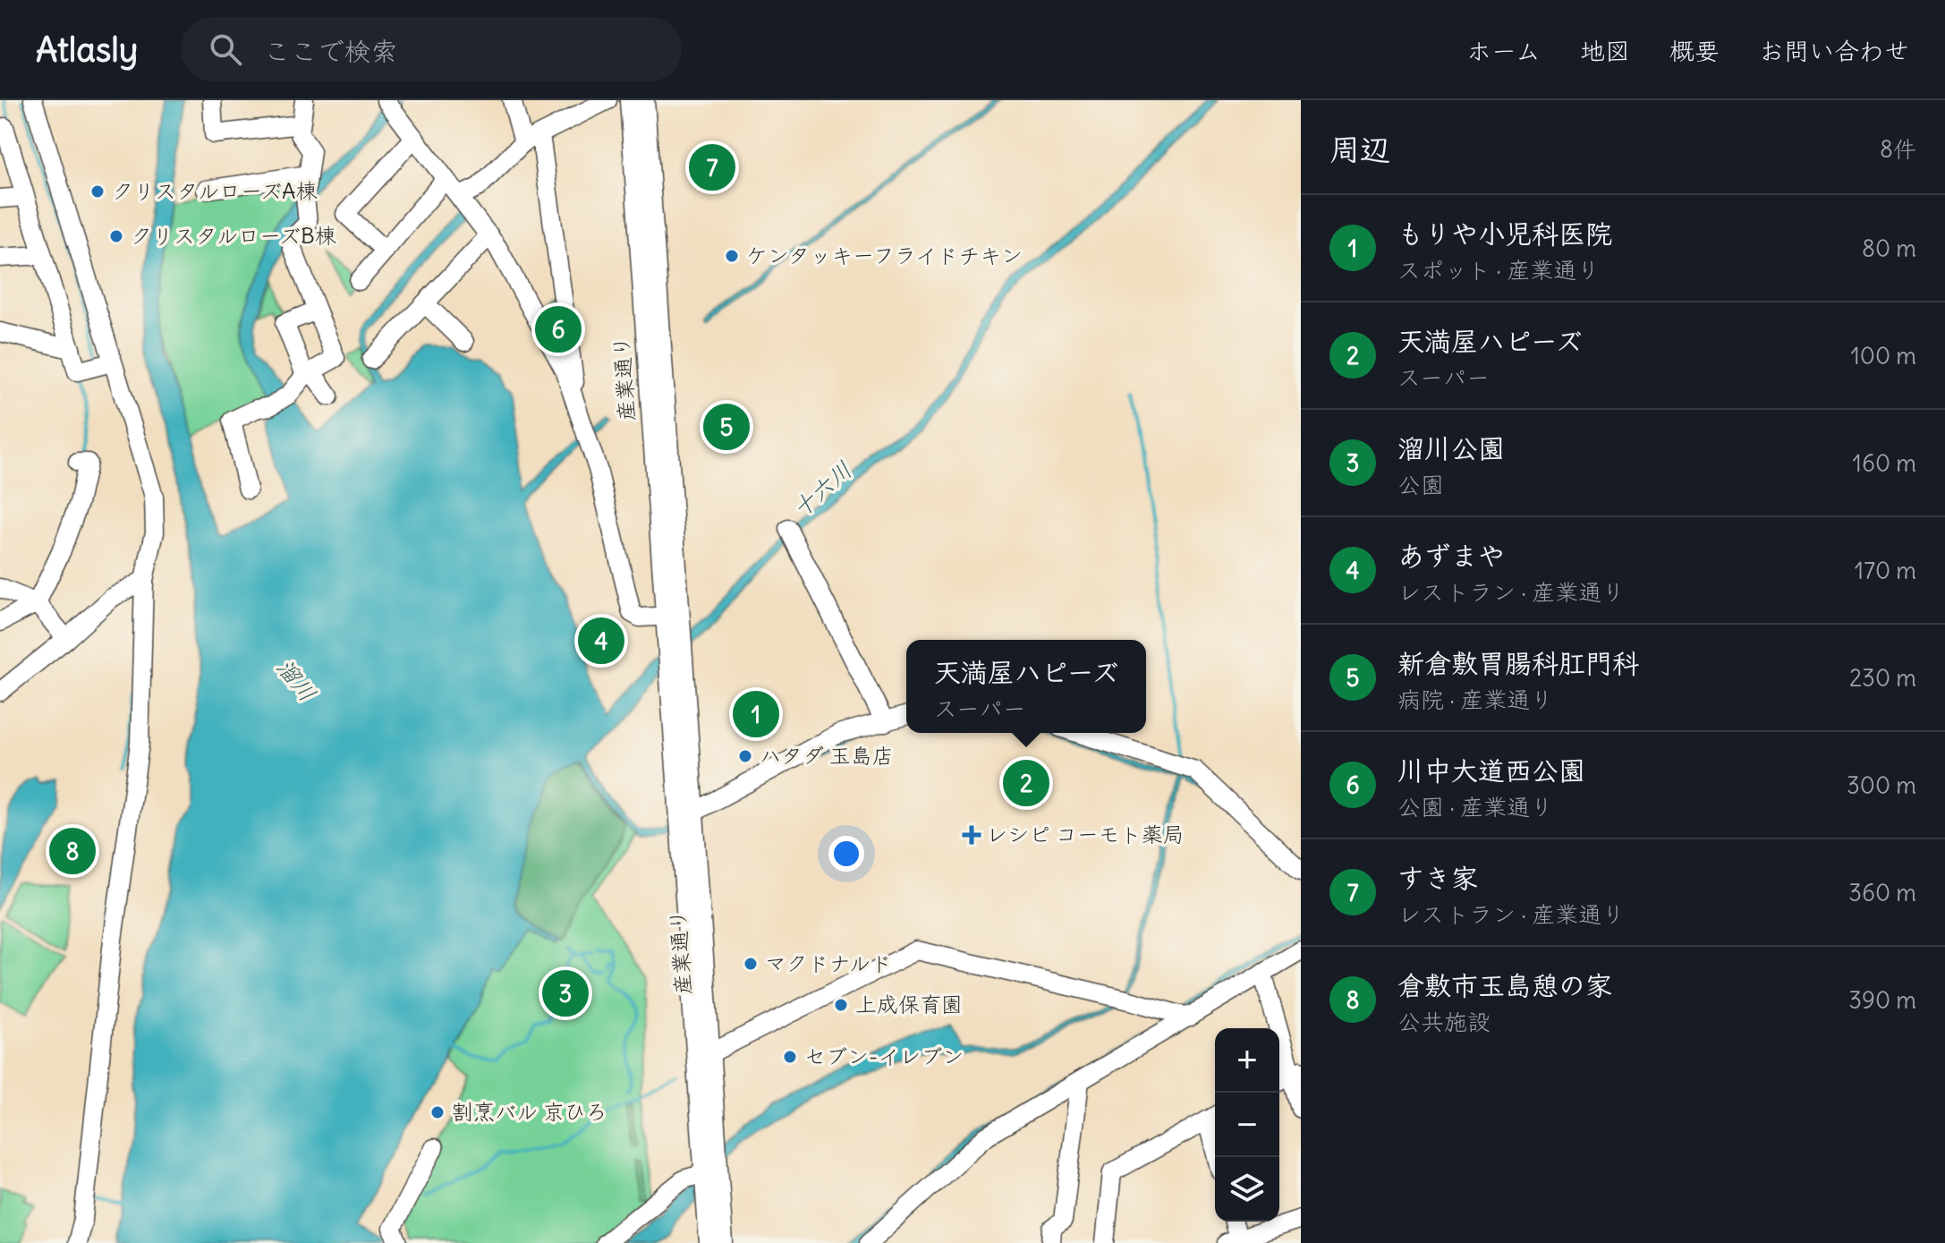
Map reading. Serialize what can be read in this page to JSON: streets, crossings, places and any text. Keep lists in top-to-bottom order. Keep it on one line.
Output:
{"streets":{"street":["産業通り"]},"water":["十六川","溜川"],"places":{"other":["クリスタルローズA棟","クリスタルローズB棟","ケンタッキーフライドチキン","ハタダ 玉島店","マクドナルド","上成保育園","セブン-イレブン","割烹バル 京ひろ"],"health":["レシピ コーモト薬局"]},"page":{"header":"Atlasly","search":"ここで検索","nav":["ホーム","地図","概要","お問い合わせ"],"heading":["周辺","8件"],"pins":["7","6","5","4","1","2","8","3"],"list":[{"mark":"1","name":"もりや小児科医院","note":"スポット · 産業通り","value":"80 m"},{"mark":"2","name":"天満屋ハピーズ","note":"スーパー","value":"100 m"},{"mark":"3","name":"溜川公園","note":"公園","value":"160 m"},{"mark":"4","name":"あずまや","note":"レストラン · 産業通り","value":"170 m"},{"mark":"5","name":"新倉敷胃腸科肛門科","note":"病院 · 産業通り","value":"230 m"},{"mark":"6","name":"川中大道西公園","note":"公園 · 産業通り","value":"300 m"},{"mark":"7","name":"すき家","note":"レストラン · 産業通り","value":"360 m"},{"mark":"8","name":"倉敷市玉島憩の家","note":"公共施設","value":"390 m"}],"popup":["天満屋ハピーズ","スーパー"],"map_buttons":["+","−"]}}
